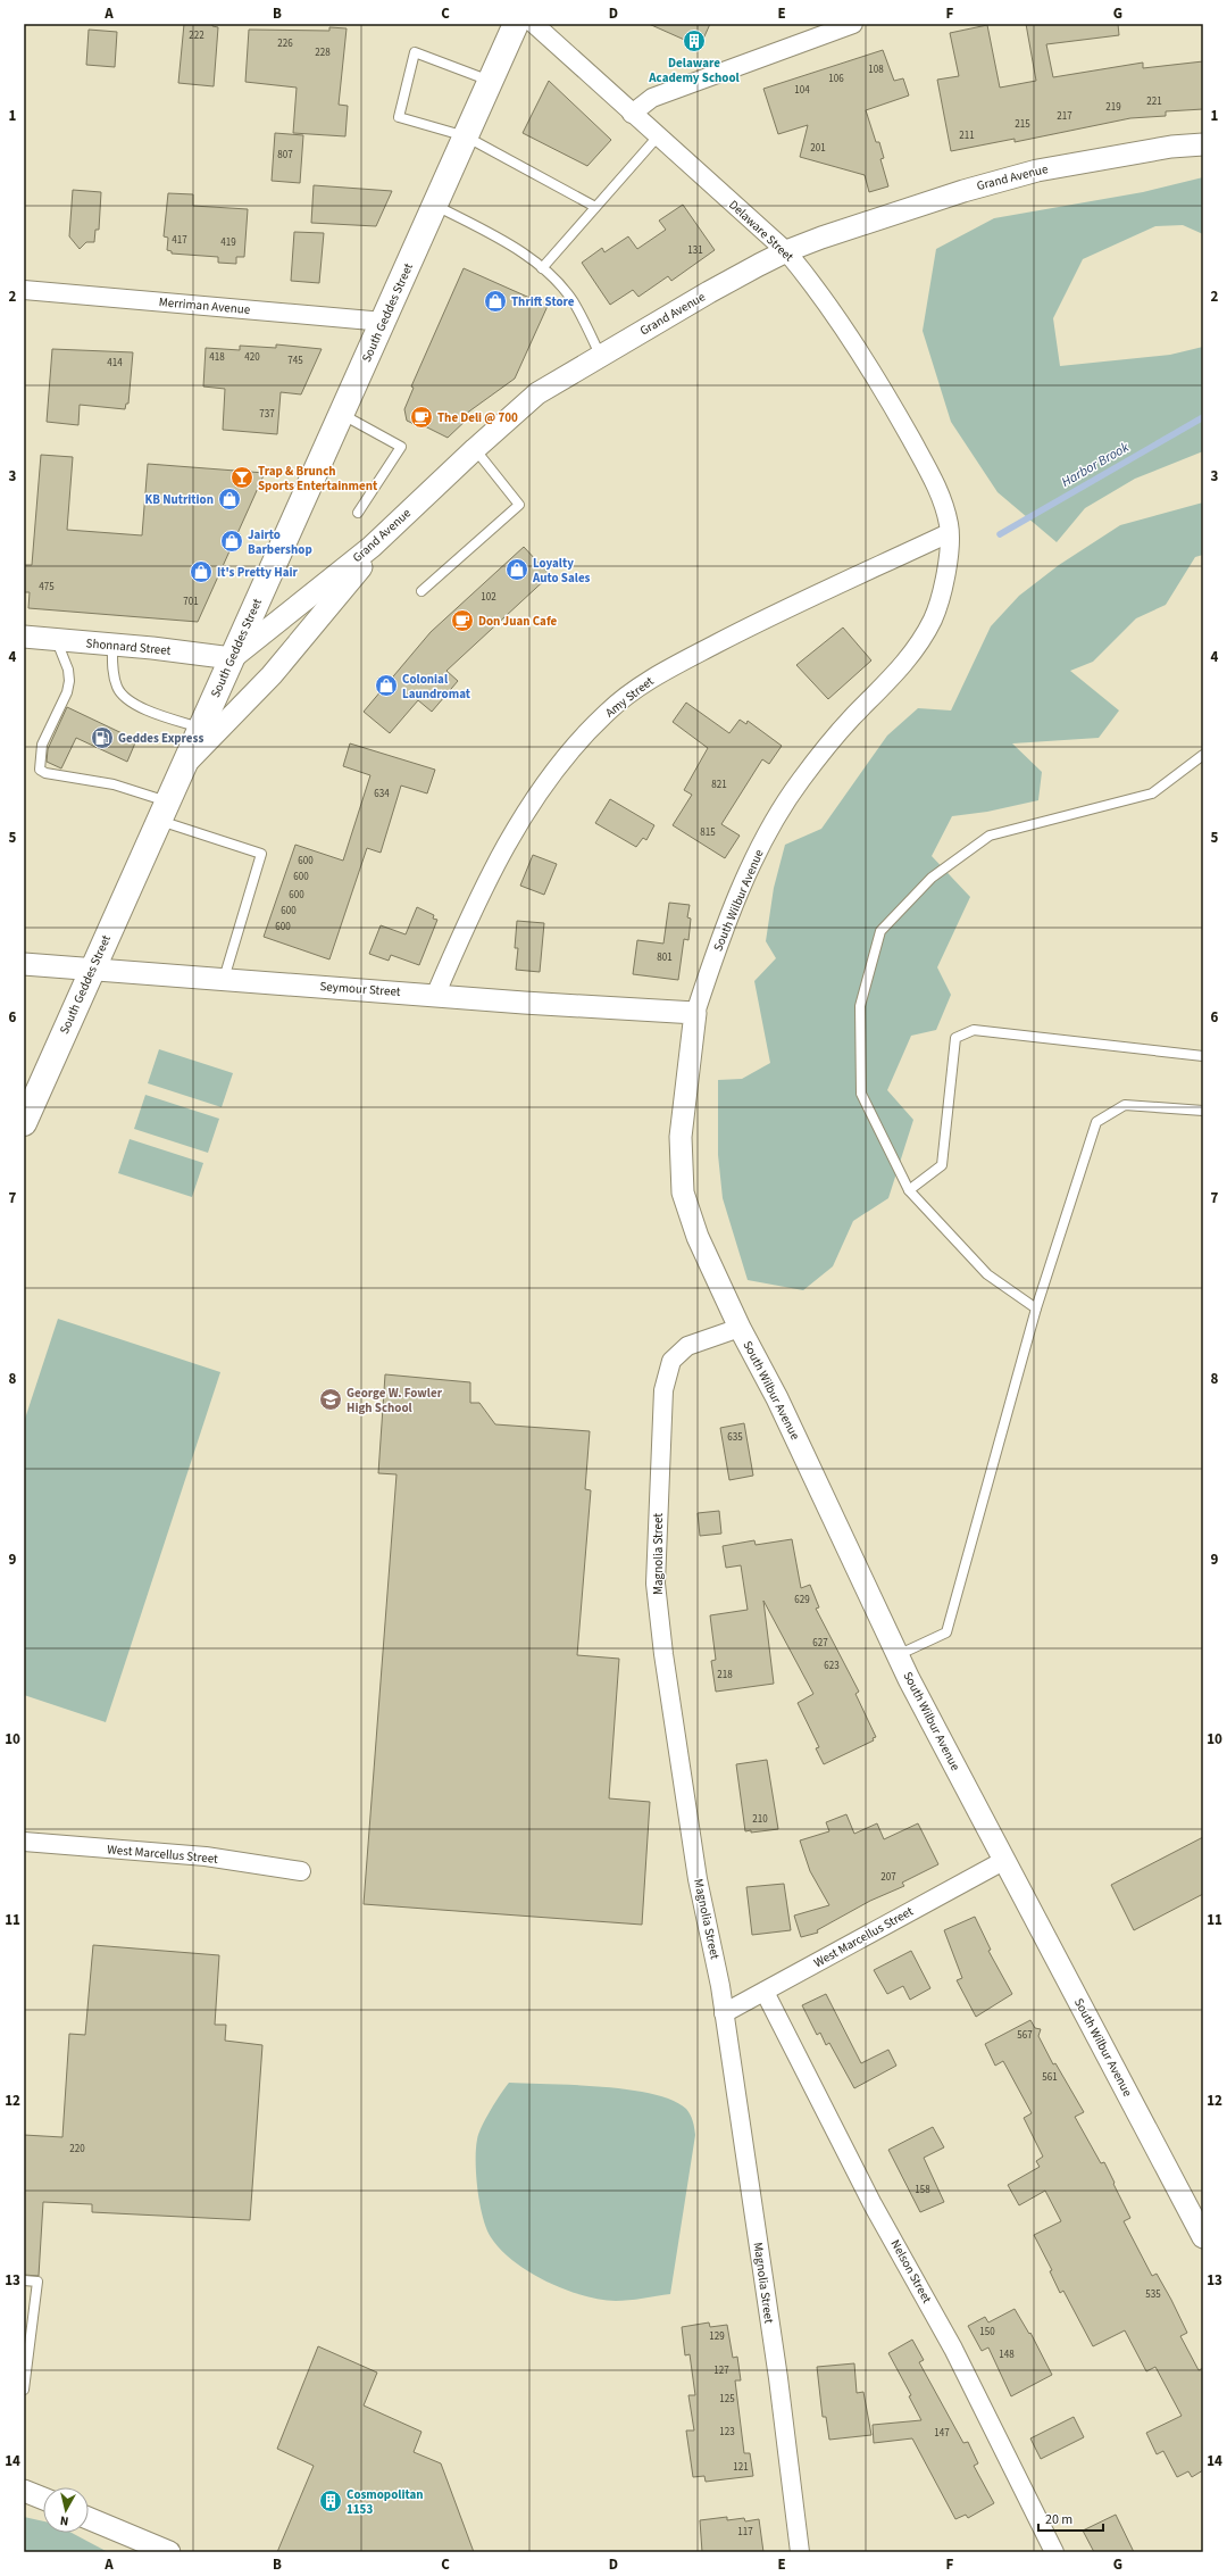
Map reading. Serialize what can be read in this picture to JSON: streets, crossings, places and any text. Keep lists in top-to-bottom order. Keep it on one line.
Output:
{"streets":{"main road":["South Geddes Street"],"street":["Grand Avenue","Delaware Street","Merriman Avenue","Shonnard Street","Amy Street","South Wilbur Avenue","Seymour Street","Magnolia Street","West Marcellus Street","Nelson Street"]},"crossings":[["Grand Avenue","Delaware Street"],["Grand Avenue","South Geddes Street"],["Grand Avenue","Shonnard Street"],["Delaware Street","Amy Street"],["Delaware Street","South Wilbur Avenue"],["Merriman Avenue","South Geddes Street"],["South Geddes Street","Shonnard Street"],["South Geddes Street","Seymour Street"],["Amy Street","South Wilbur Avenue"],["Amy Street","Seymour Street"],["South Wilbur Avenue","Seymour Street"],["South Wilbur Avenue","Magnolia Street"],["South Wilbur Avenue","West Marcellus Street"],["Magnolia Street","West Marcellus Street"],["West Marcellus Street","Nelson Street"]],"water":["Harbor Brook"],"places":{"building":["Delaware Academy School","Cosmopolitan 1153"],"shop":["Thrift Store","KB Nutrition","Jairto Barbershop","Loyalty Auto Sales","It's Pretty Hair","Colonial Laundromat"],"cafe":["The Deli @ 700","Don Juan Cafe"],"bar":["Trap & Brunch Sports Entertainment"],"fuel station":["Geddes Express"],"school or university":["George W. Fowler High School"]},"house_numbers":["222","226","228","108","106","104","221","219","217","215","211","201","807","417","419","131","418","420","745","414","737","475","102","701","821","634","815","600","600","600","600","600","801","635","629","627","623","218","210","207","567","561","220","158","535","150","129","148","127","125","123","147","121","117"],"scale_bar":"20 m","north":"bottom","grid":{"columns":["A","B","C","D","E","F","G"],"rows":["1","2","3","4","5","6","7","8","9","10","11","12","13","14"]}}
